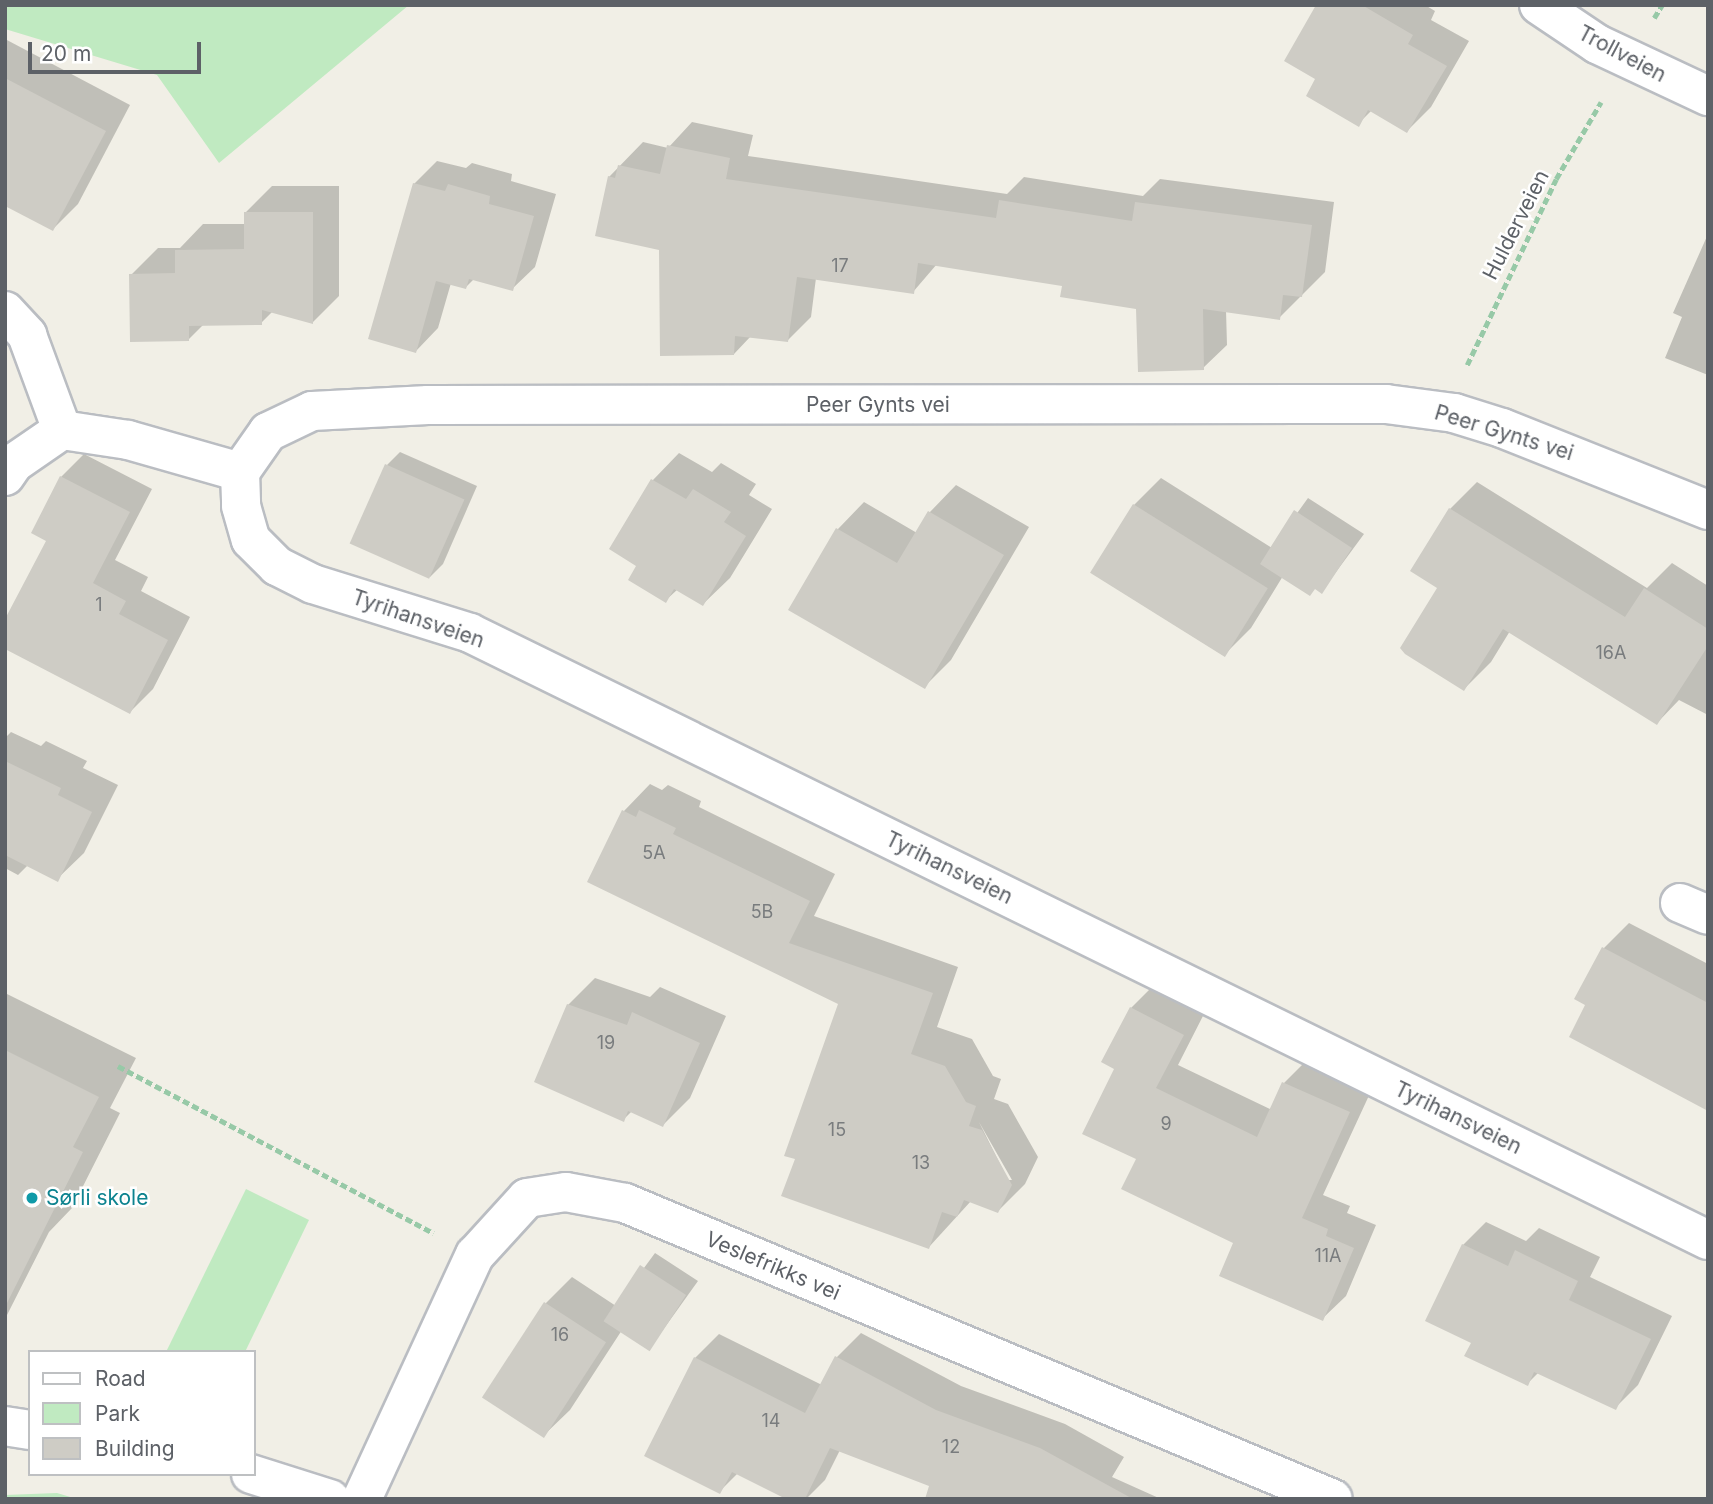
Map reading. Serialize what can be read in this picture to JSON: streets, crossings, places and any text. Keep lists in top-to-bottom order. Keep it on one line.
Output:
{"streets":{"street":["Trollveien","Peer Gynts vei","Tyrihansveien","Veslefrikks vei"],"path":["Hulderveien"]},"crossings":[["Trollveien","Hulderveien"],["Hulderveien","Peer Gynts vei"],["Peer Gynts vei","Tyrihansveien"]],"places":["Sørli skole"],"house_numbers":["17","1","16A","5A","5B","19","9","15","13","11A","16","14","12"],"legend":["Road","Park","Building"],"scale_bar":"20 m"}
